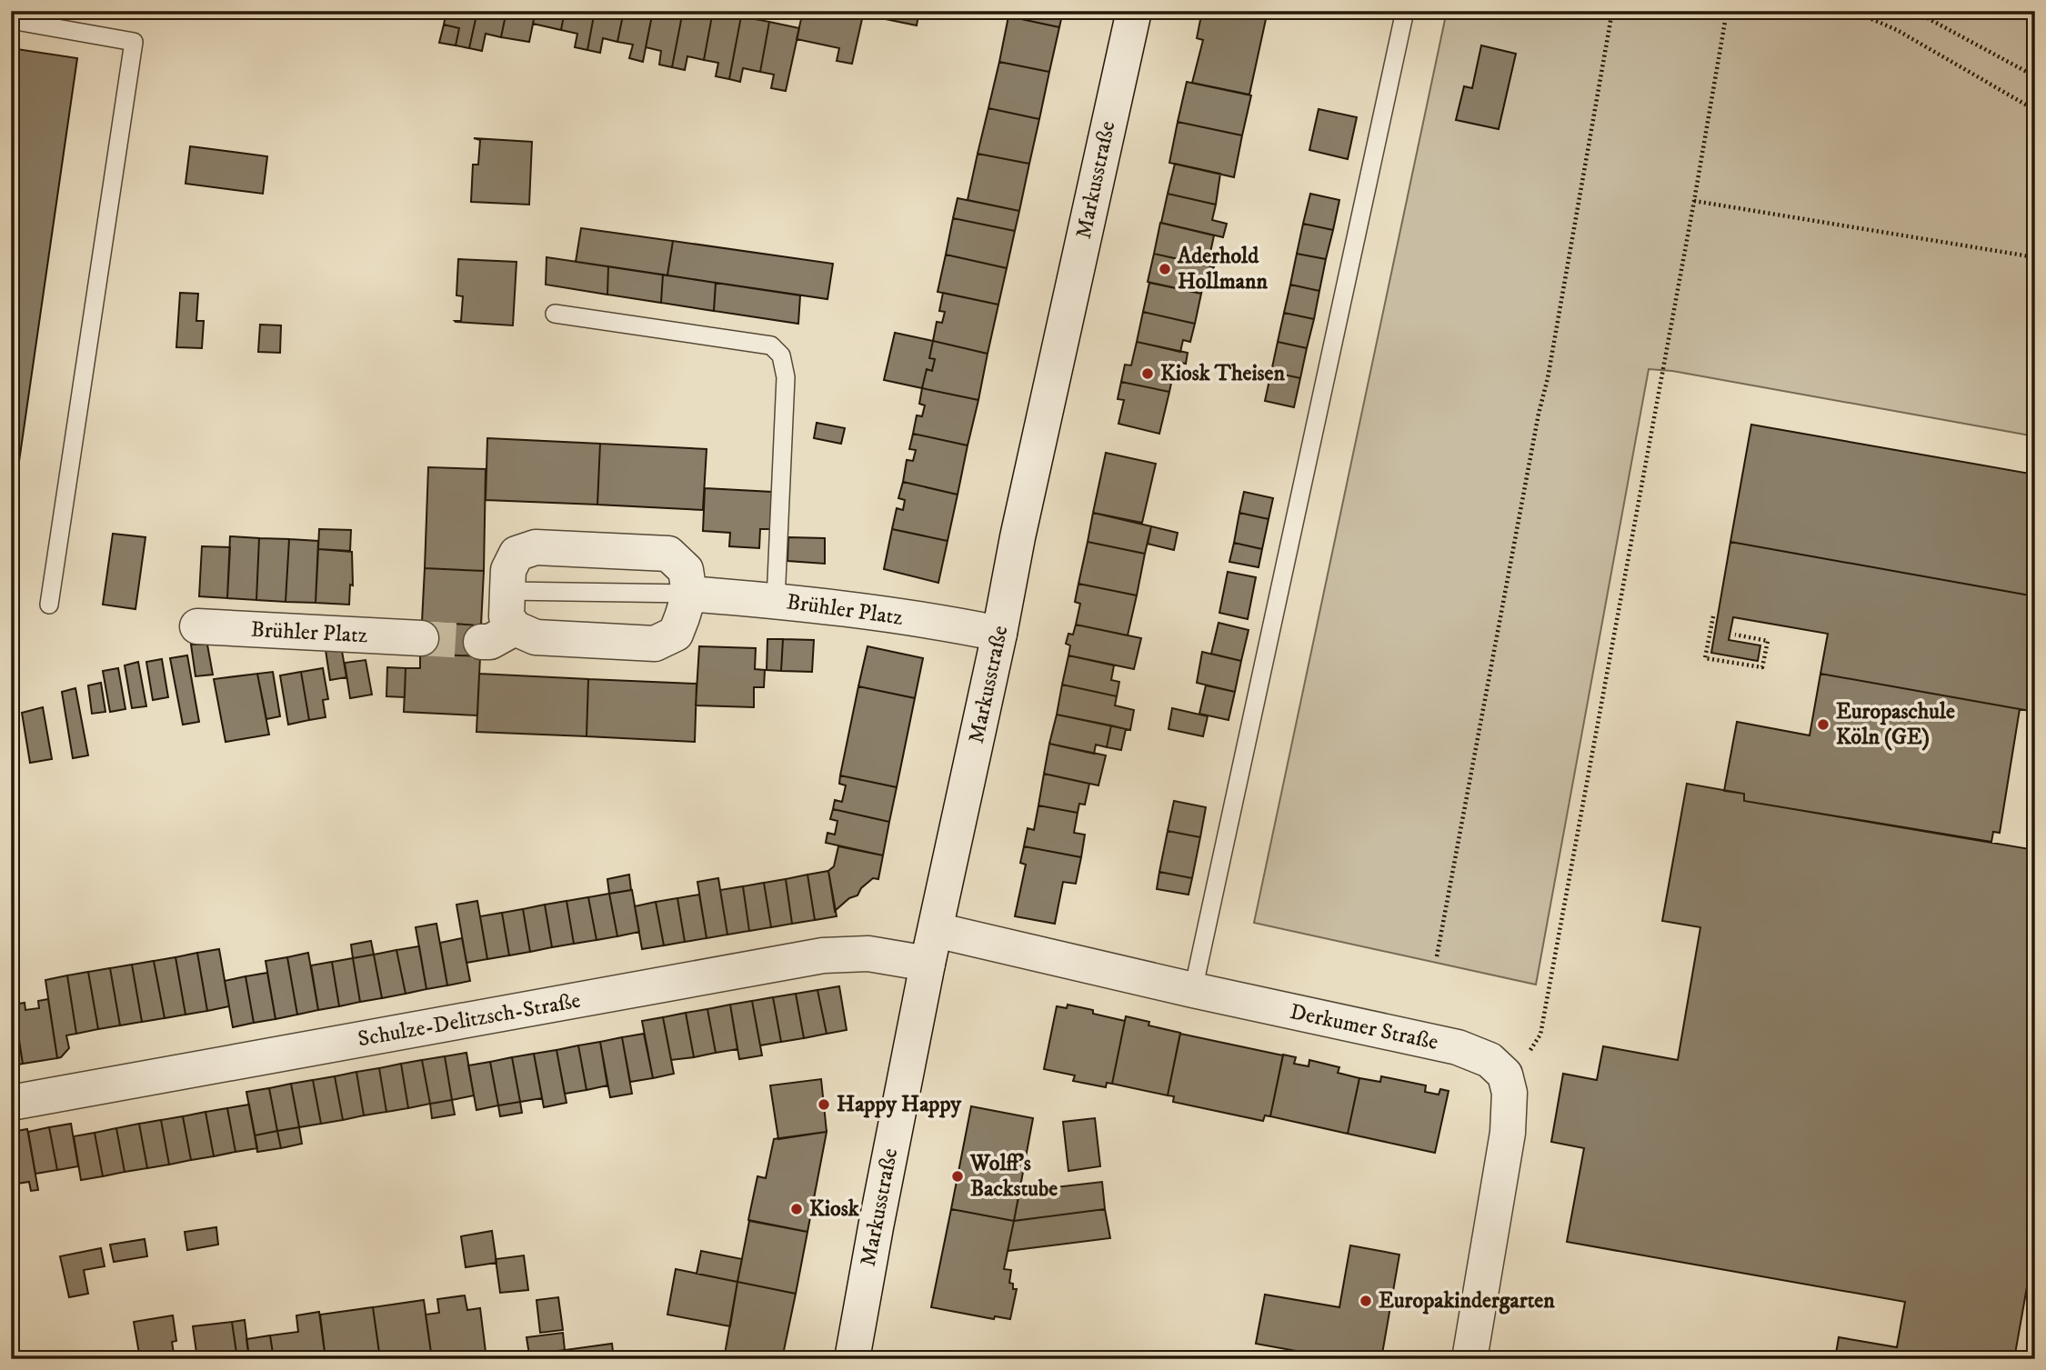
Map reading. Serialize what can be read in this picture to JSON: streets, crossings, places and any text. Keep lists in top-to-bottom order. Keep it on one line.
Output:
{"streets":{"street":["Markusstraße","Brühler Platz","Schulze-Delitzsch-Straße","Derkumer Straße"]},"crossings":[["Markusstraße","Brühler Platz"],["Markusstraße","Schulze-Delitzsch-Straße"],["Markusstraße","Derkumer Straße"]],"places":["Aderhold Hollmann","Kiosk Theisen","Europaschule Köln (GE)","Happy Happy","Wolff's Backstube","Kiosk","Europakindergarten"]}
